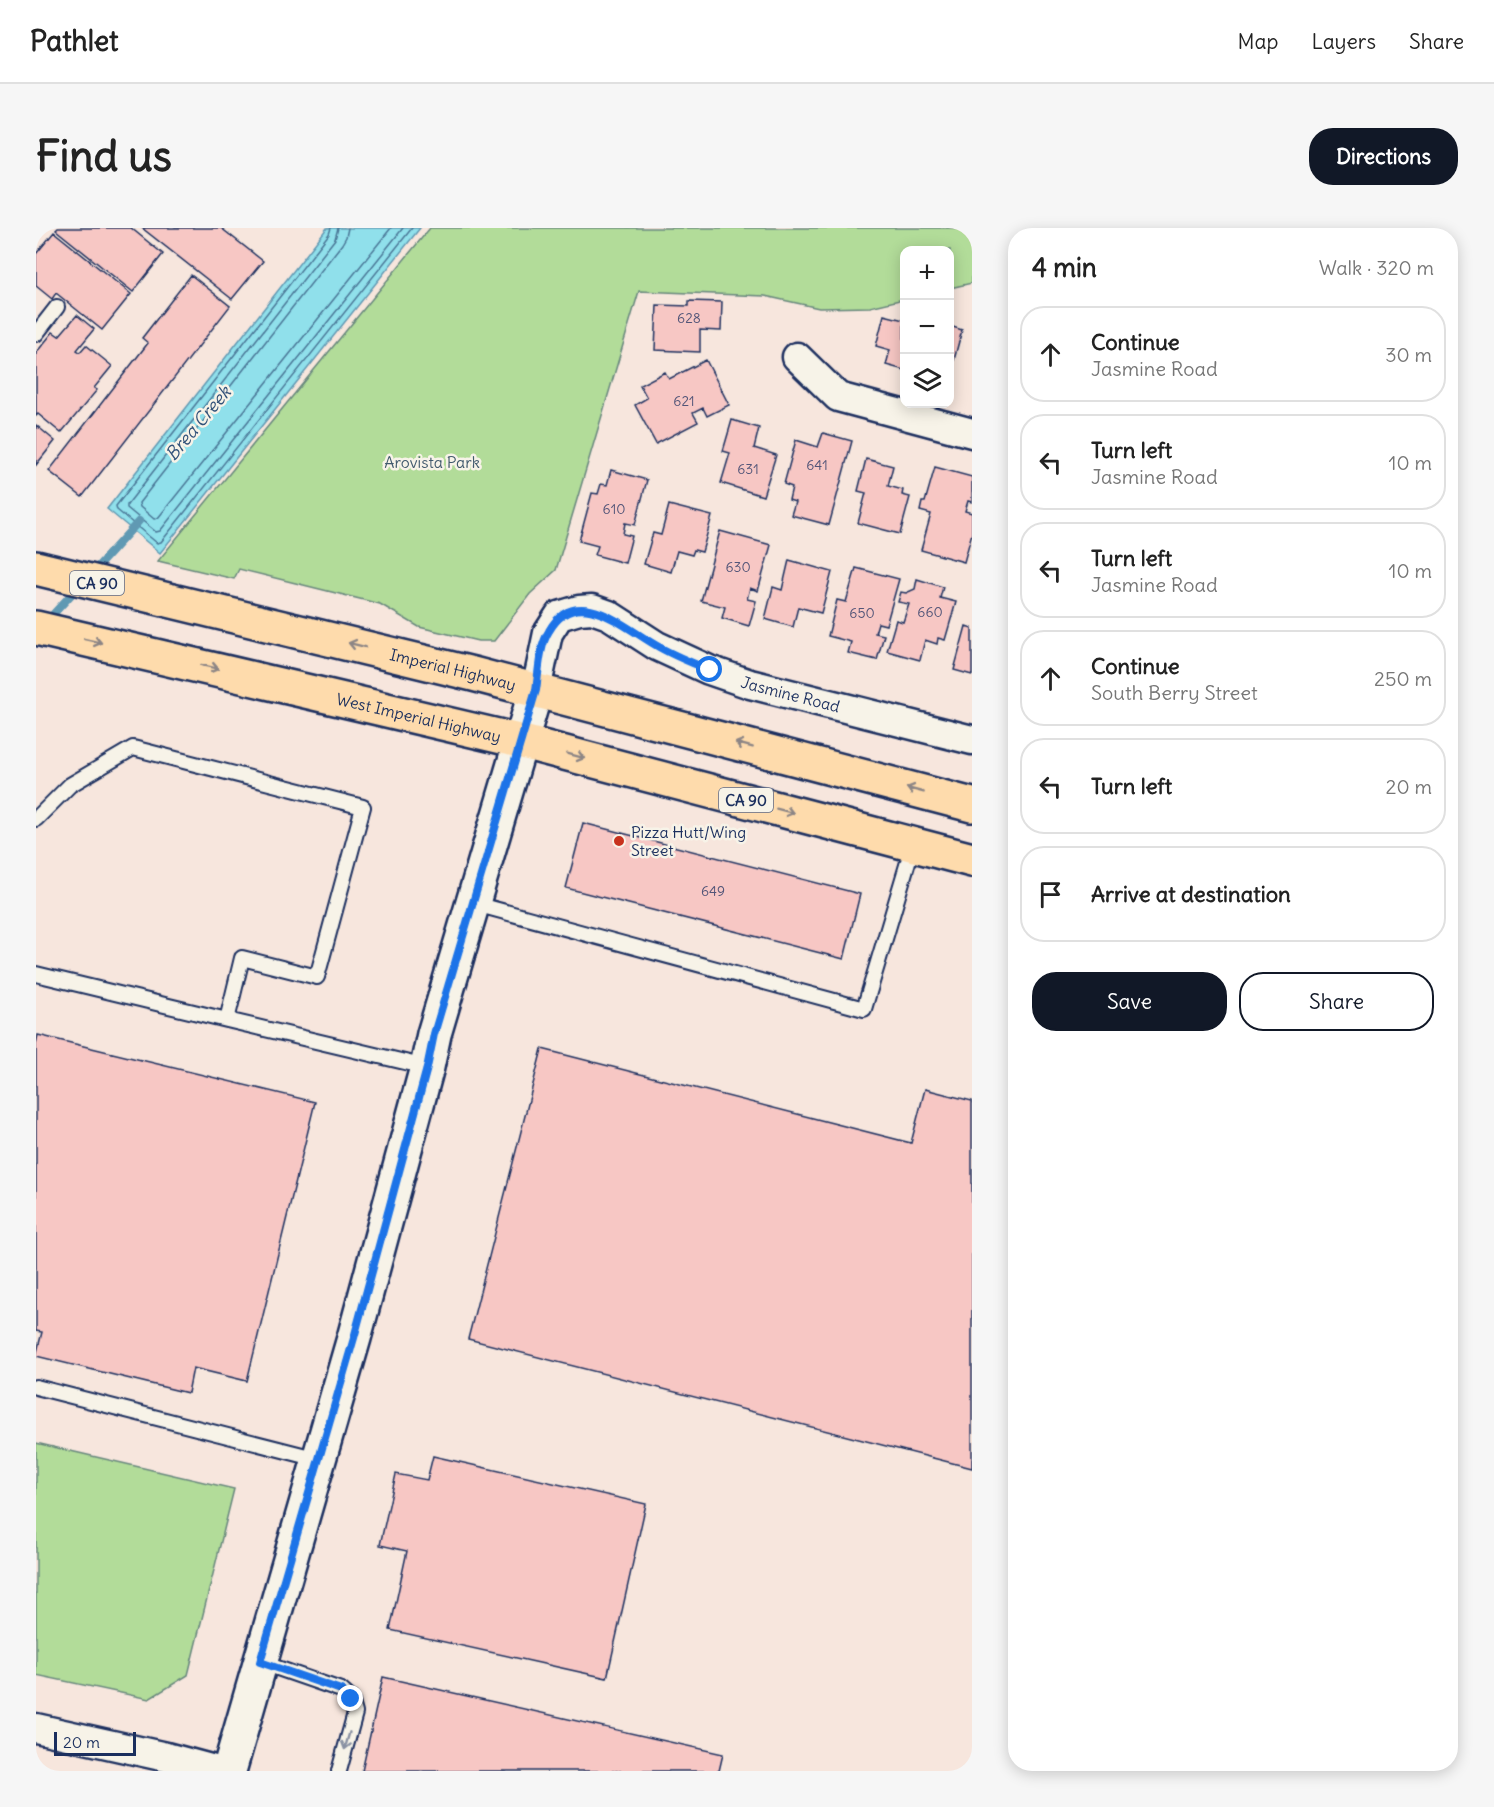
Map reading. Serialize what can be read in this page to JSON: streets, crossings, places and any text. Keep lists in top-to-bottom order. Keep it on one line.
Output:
{"streets":{"main road":["CA 90","Imperial Highway","West Imperial Highway"],"street":["Jasmine Road"]},"crossings":[["Imperial Highway","Jasmine Road"]],"one_way":["Imperial Highway","West Imperial Highway"],"water":["Brea Creek"],"parks":["Arovista Park"],"places":["Pizza Hutt/Wing Street"],"house_numbers":["628","621","641","631","610","630","660","650","649"],"scale_bar":"20 m","page":{"header":"Pathlet","nav":["Map","Layers","Share"],"buttons":["Directions",["Save","Share"]],"title":"Find us","heading":["4 min","Walk · 320 m"],"map_buttons":["+","−"],"list":[["Continue","Jasmine Road","30 m"],["Turn left","Jasmine Road","10 m"],["Turn left","Jasmine Road","10 m"],["Continue","South Berry Street","250 m"],["Turn left","20 m"],"Arrive at destination"],"scale":"20 m"}}
